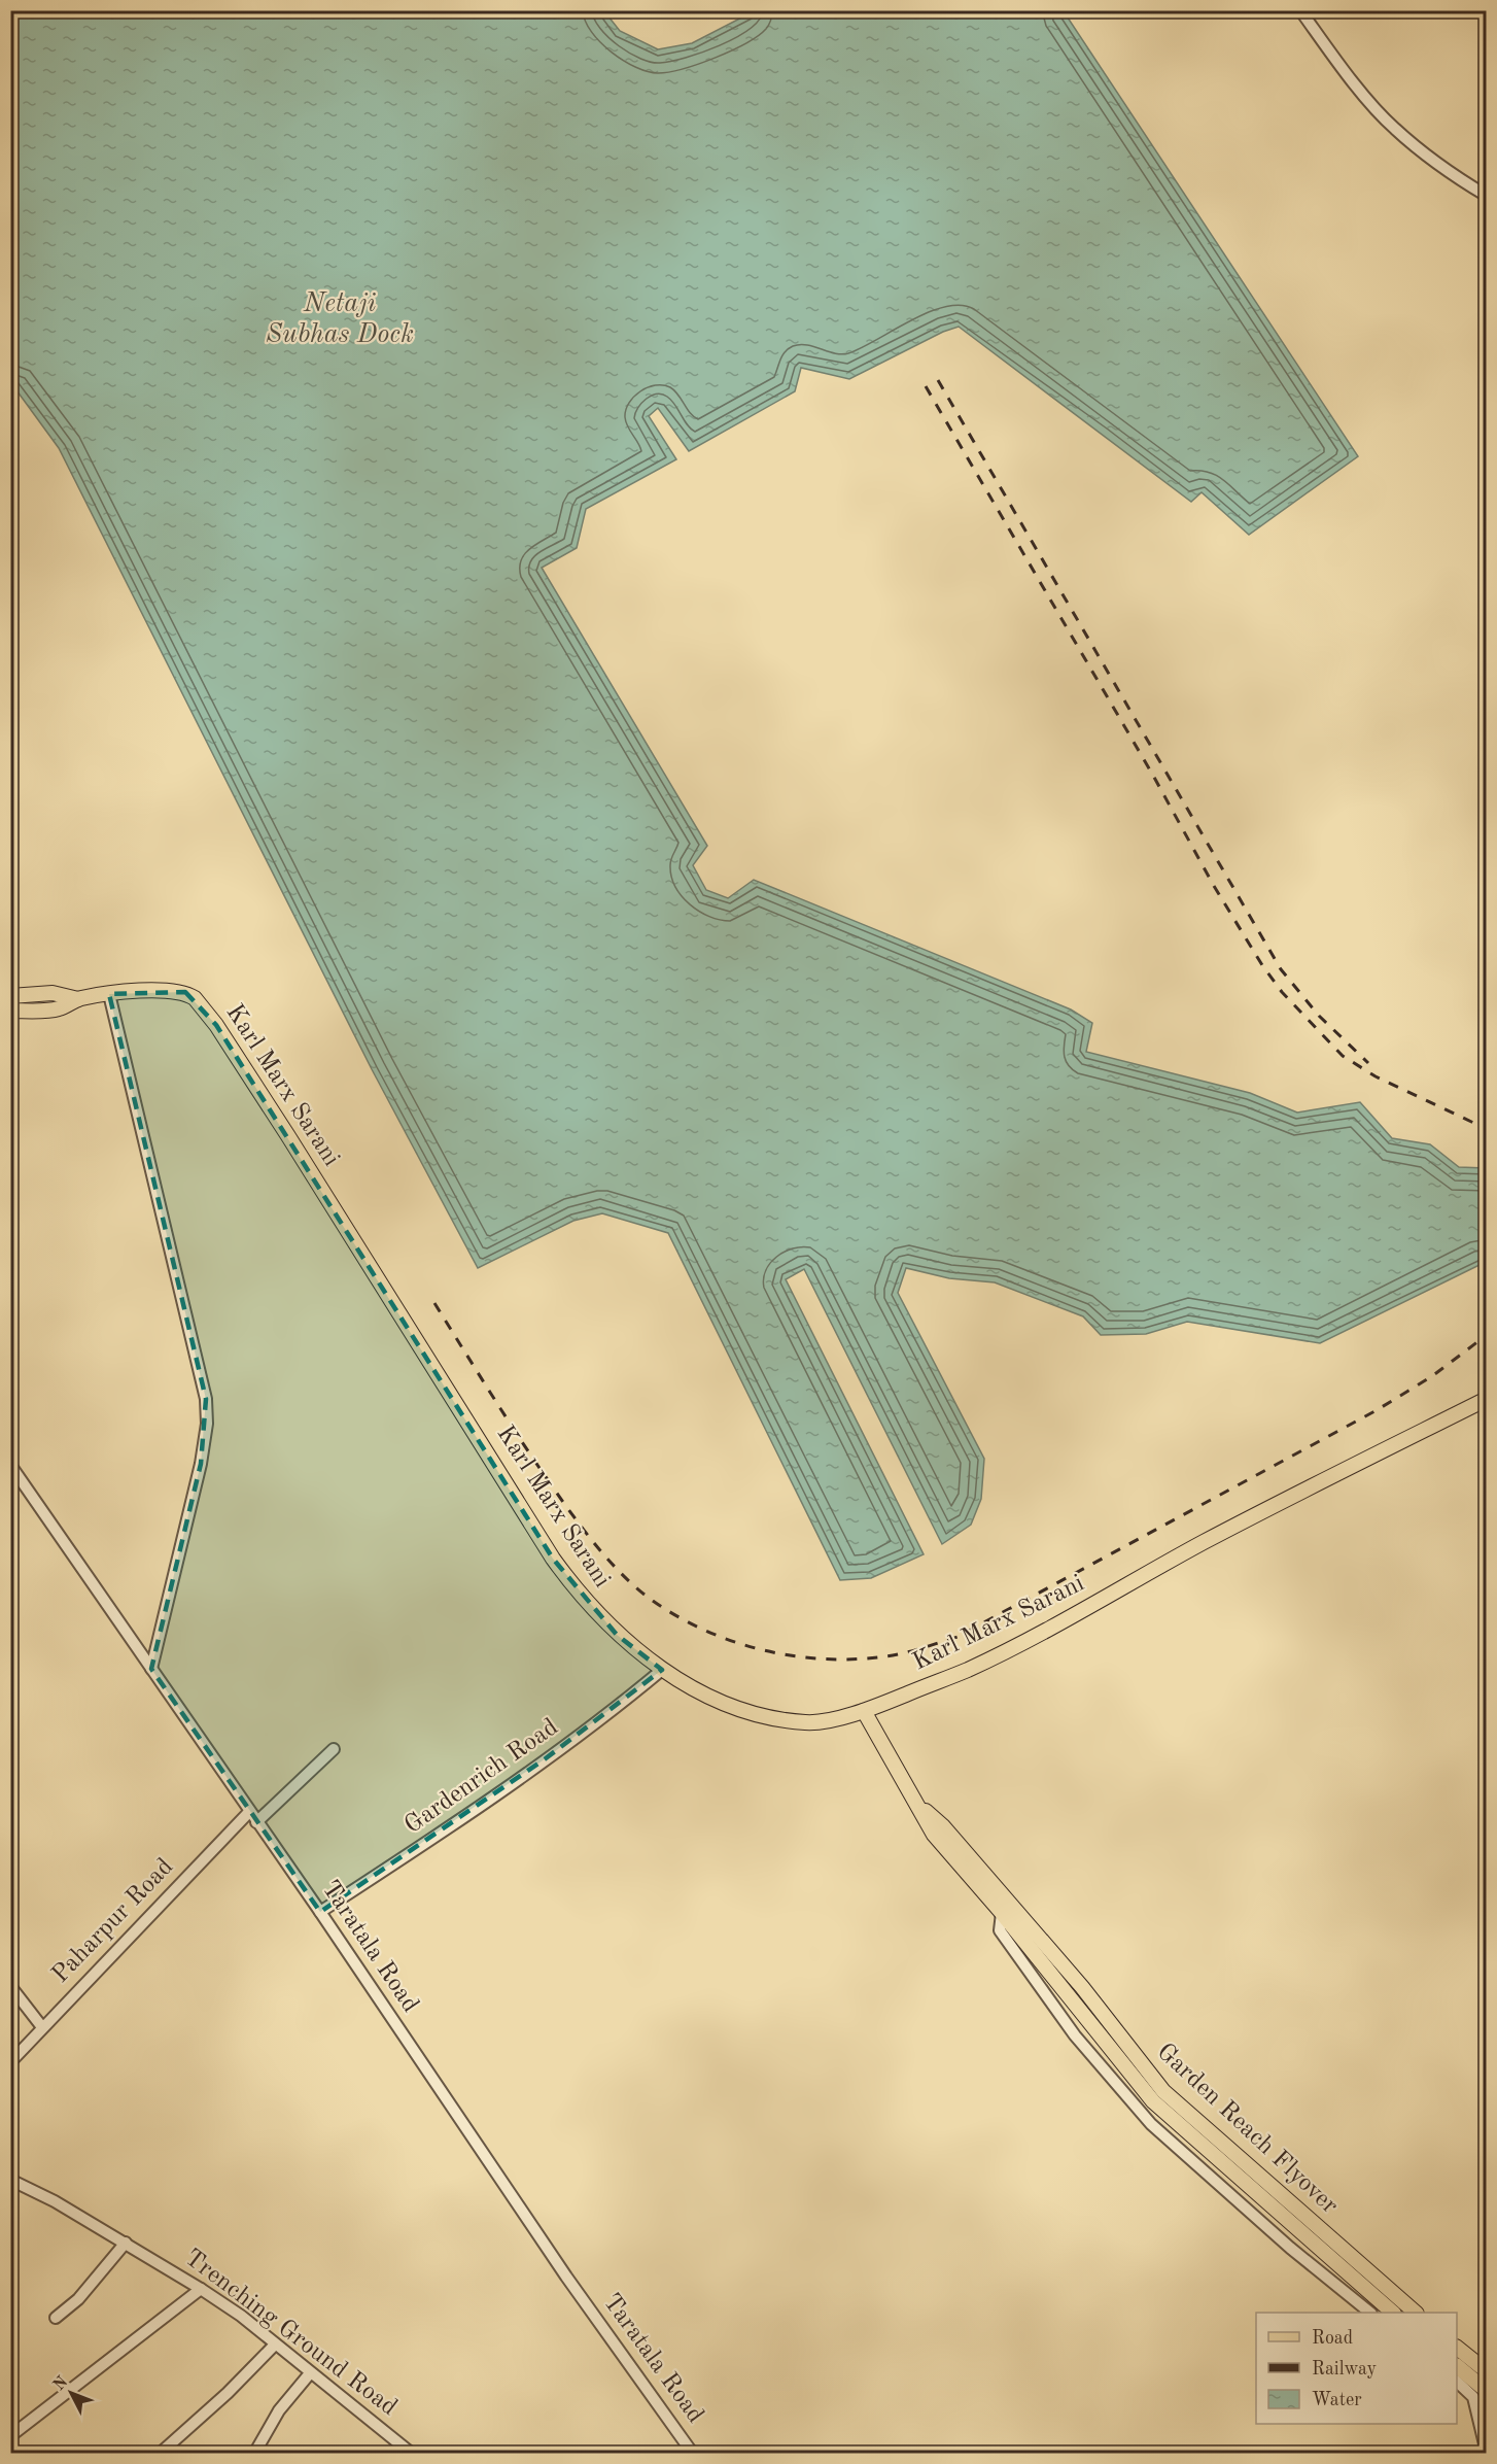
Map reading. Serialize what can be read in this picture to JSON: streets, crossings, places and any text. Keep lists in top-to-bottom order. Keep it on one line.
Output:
{"streets":{"main road":["Karl Marx Sarani","Garden Reach Flyover"],"street":["Gardenrich Road","Paharpur Road","Taratala Road","Trenching Ground Road"]},"crossings":[["Karl Marx Sarani","Gardenrich Road"],["Gardenrich Road","Taratala Road"],["Paharpur Road","Taratala Road"]],"water":["Netaji Subhas Dock"],"legend":["Road","Railway","Water"],"north":"top left"}
